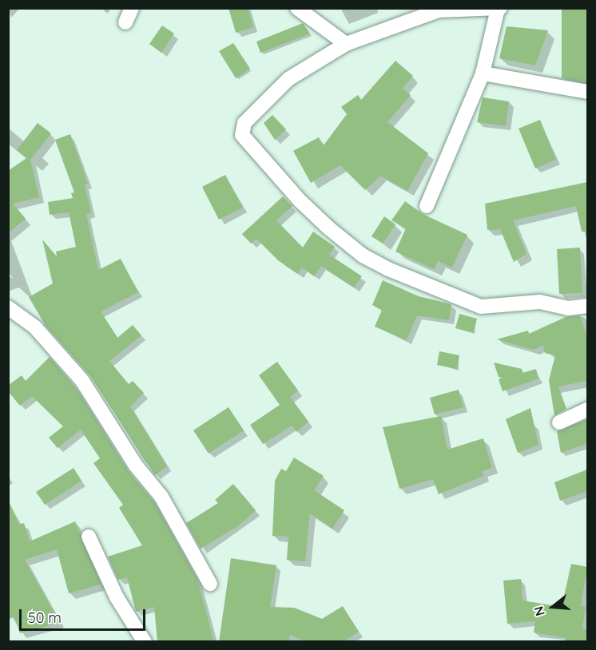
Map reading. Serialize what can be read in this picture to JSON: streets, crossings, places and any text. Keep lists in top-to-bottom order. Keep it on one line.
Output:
{"scale_bar":"50 m","north":"left"}
